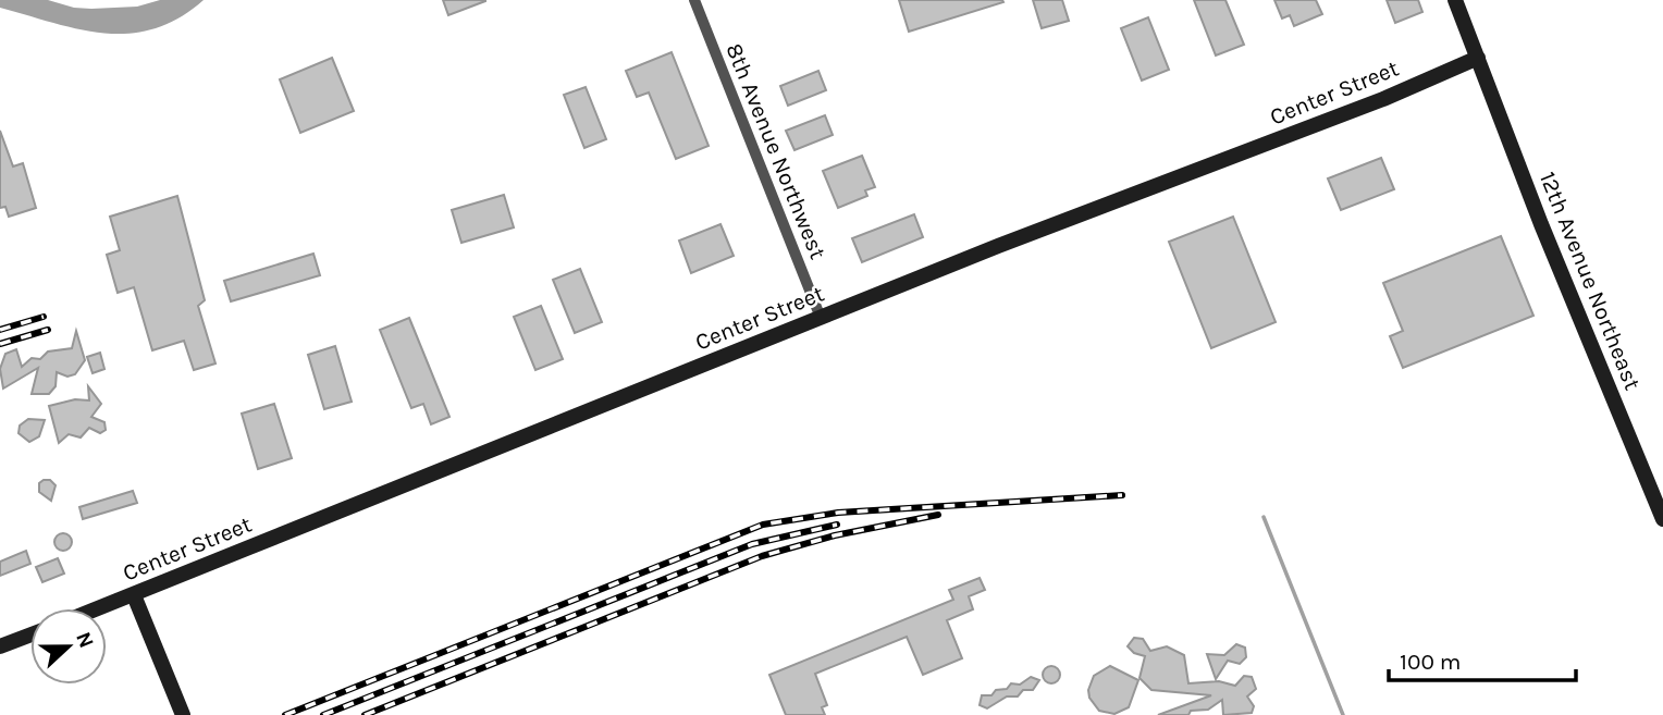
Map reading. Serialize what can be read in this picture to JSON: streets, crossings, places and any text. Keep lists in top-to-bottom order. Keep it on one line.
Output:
{"streets":{"main road":["Center Street","12th Avenue Northeast"],"street":["8th Avenue Northwest"]},"crossings":[["Center Street","8th Avenue Northwest"],["Center Street","12th Avenue Northeast"]],"scale_bar":"100 m","north":"right"}
